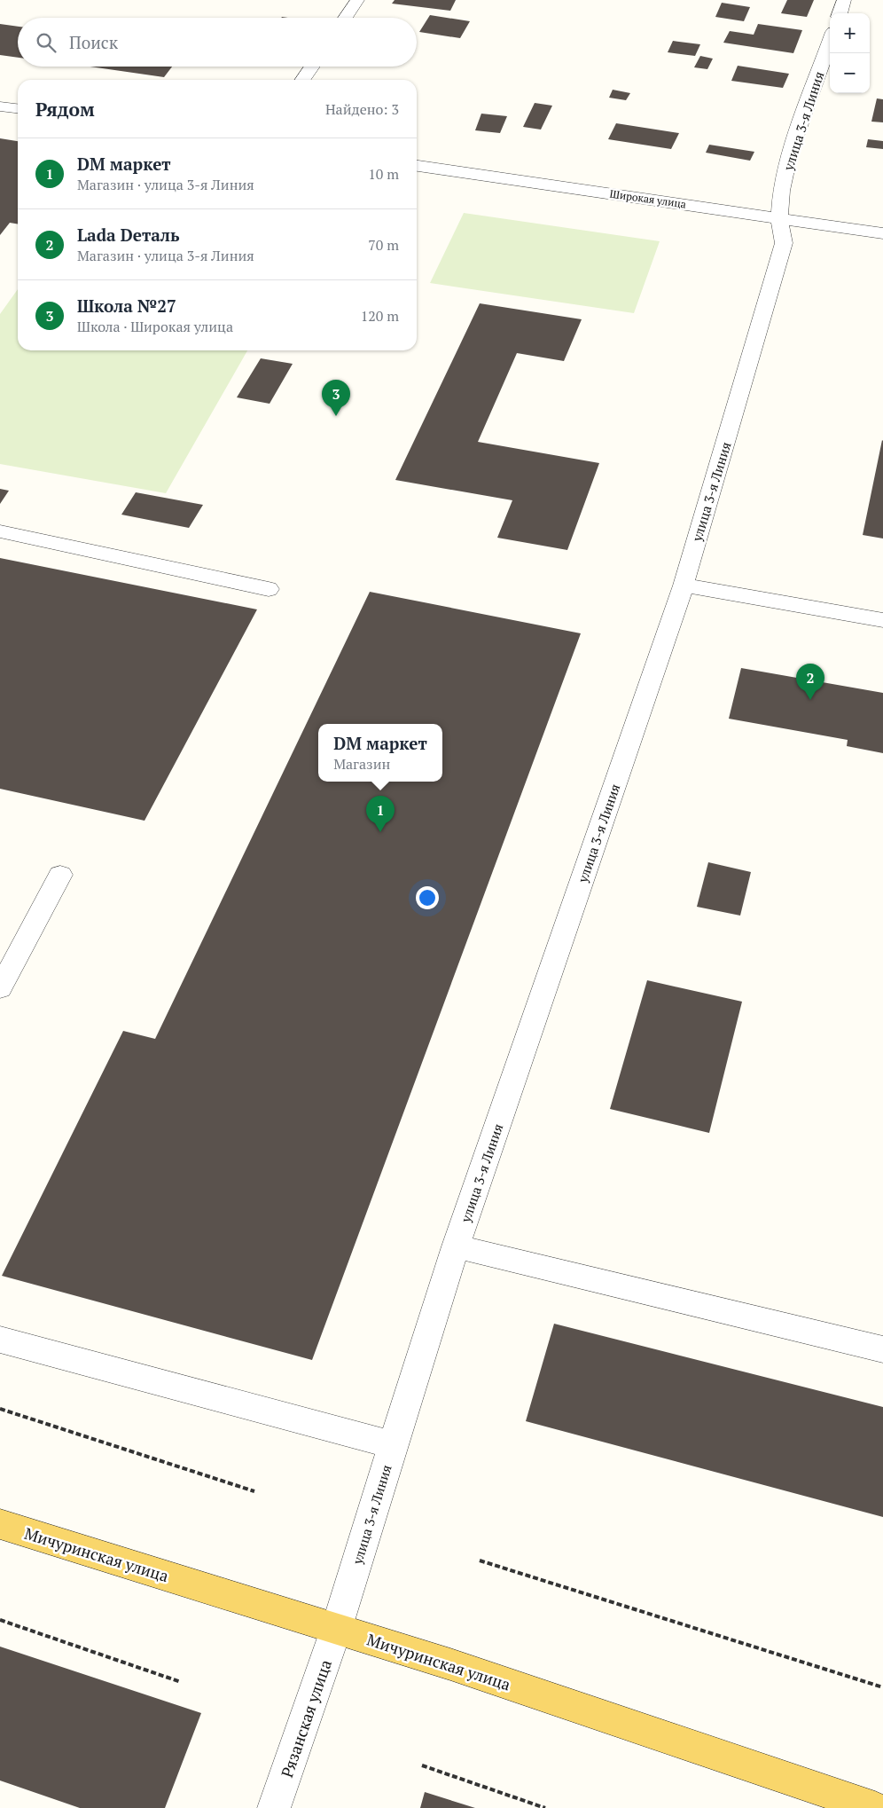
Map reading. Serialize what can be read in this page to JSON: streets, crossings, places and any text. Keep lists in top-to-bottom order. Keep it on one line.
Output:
{"streets":{"main road":["Мичуринская улица"],"street":["улица 3-я Линия","Широкая улица","Рязанская улица"]},"crossings":[["улица 3-я Линия","Широкая улица"],["улица 3-я Линия","Мичуринская улица"],["улица 3-я Линия","Рязанская улица"],["Мичуринская улица","Рязанская улица"]],"page":{"map_buttons":["+","−"],"search":"Поиск","heading":["Рядом","Найдено: 3"],"list":[{"mark":"1","name":"DM маркет","note":"Магазин · улица 3-я Линия","value":"10 m"},{"mark":"2","name":"Lada Dеталь","note":"Магазин · улица 3-я Линия","value":"70 m"},{"mark":"3","name":"Школа №27","note":"Школа · Широкая улица","value":"120 m"}],"pins":["3","2","1"],"popup":["DM маркет","Магазин"]}}
